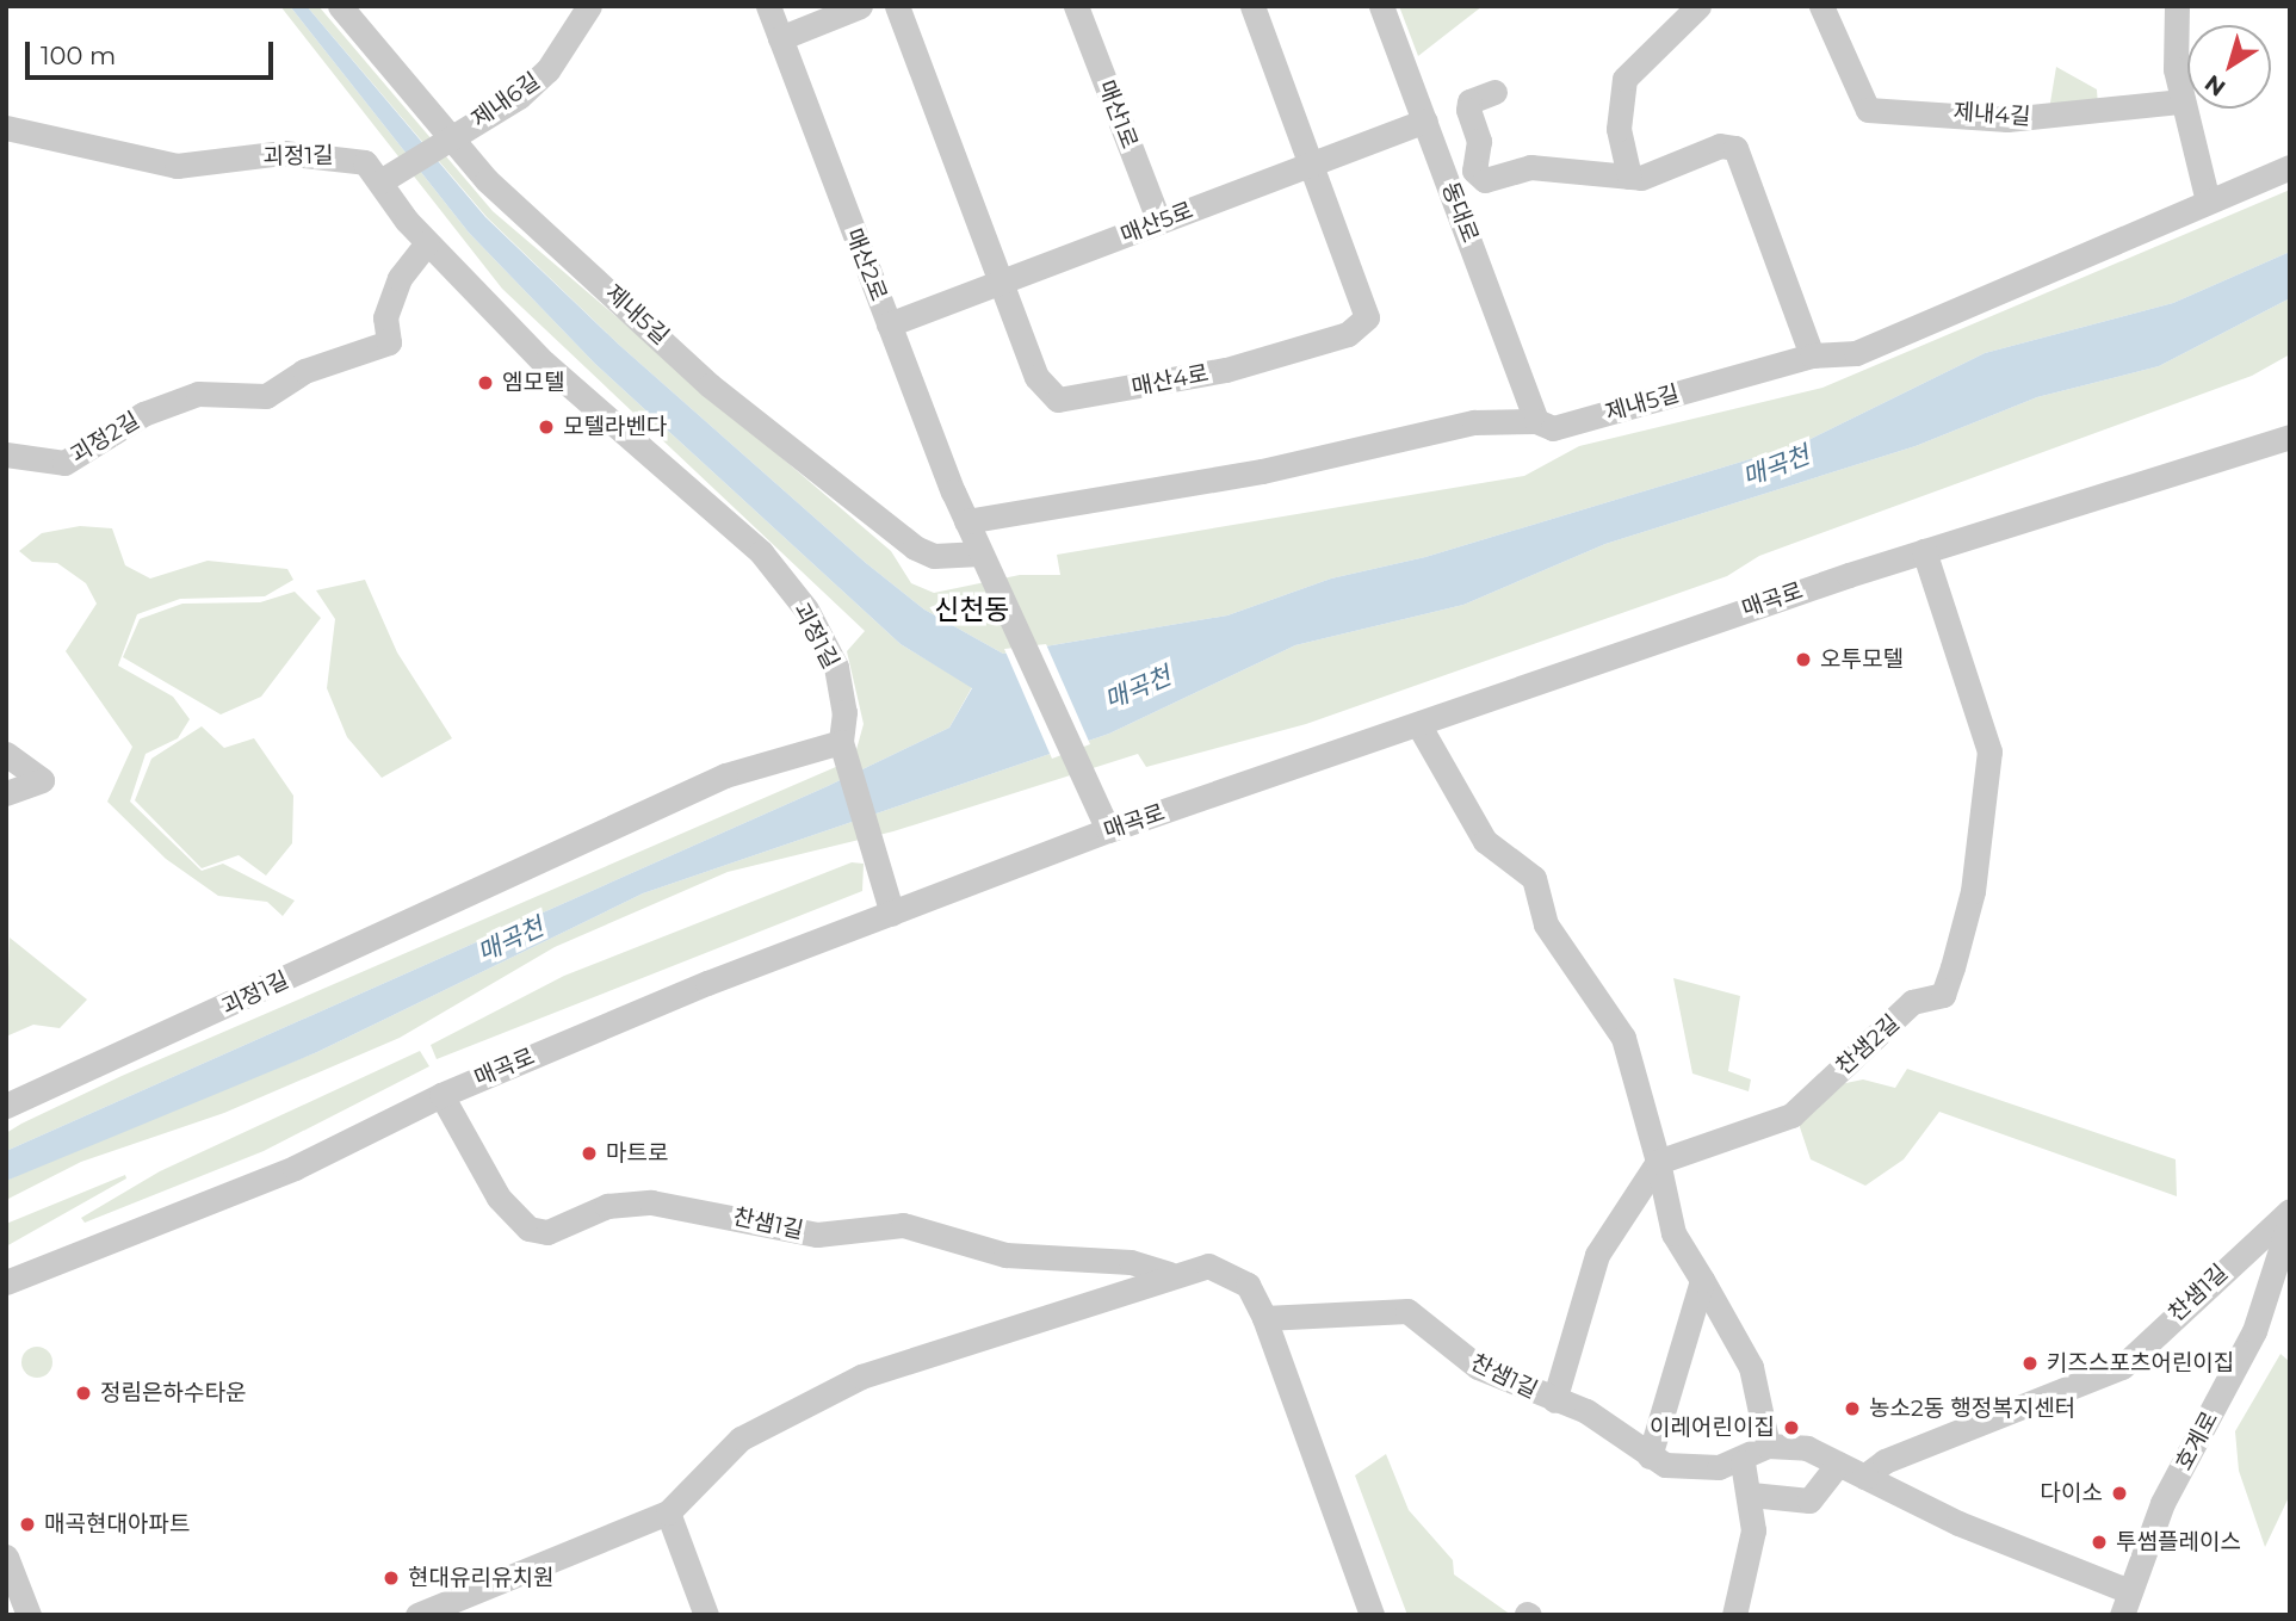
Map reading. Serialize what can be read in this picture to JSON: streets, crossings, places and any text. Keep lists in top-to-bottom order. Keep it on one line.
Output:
{"streets":{"street":["제내6길","매산1로","제내4길","괴정1길","동대로","매산5로","매산2로","제내5길","매산4로","괴정2길","매곡로","찬샘2길","찬샘1길","호계로"]},"crossings":[["제내6길","괴정1길"],["제내6길","제내5길"],["매산1로","매산5로"],["괴정1길","괴정2길"],["동대로","매산5로"],["동대로","제내5길"],["매산5로","매산2로"],["매산5로","매산4로"],["매산2로","제내5길"],["매산2로","매곡로"],["매곡로","찬샘2길"],["매곡로","찬샘1길"]],"districts":["신천동"],"water":["매곡천"],"places":["엠모텔","모텔라벤다","오투모텔","마트로","키즈스포츠어린이집","정림은하수타운","농소2동 행정복지센터","이레어린이집","다이소","매곡현대아파트","투썸플레이스","현대유리유치원"],"scale_bar":"100 m","north":"bottom left"}
